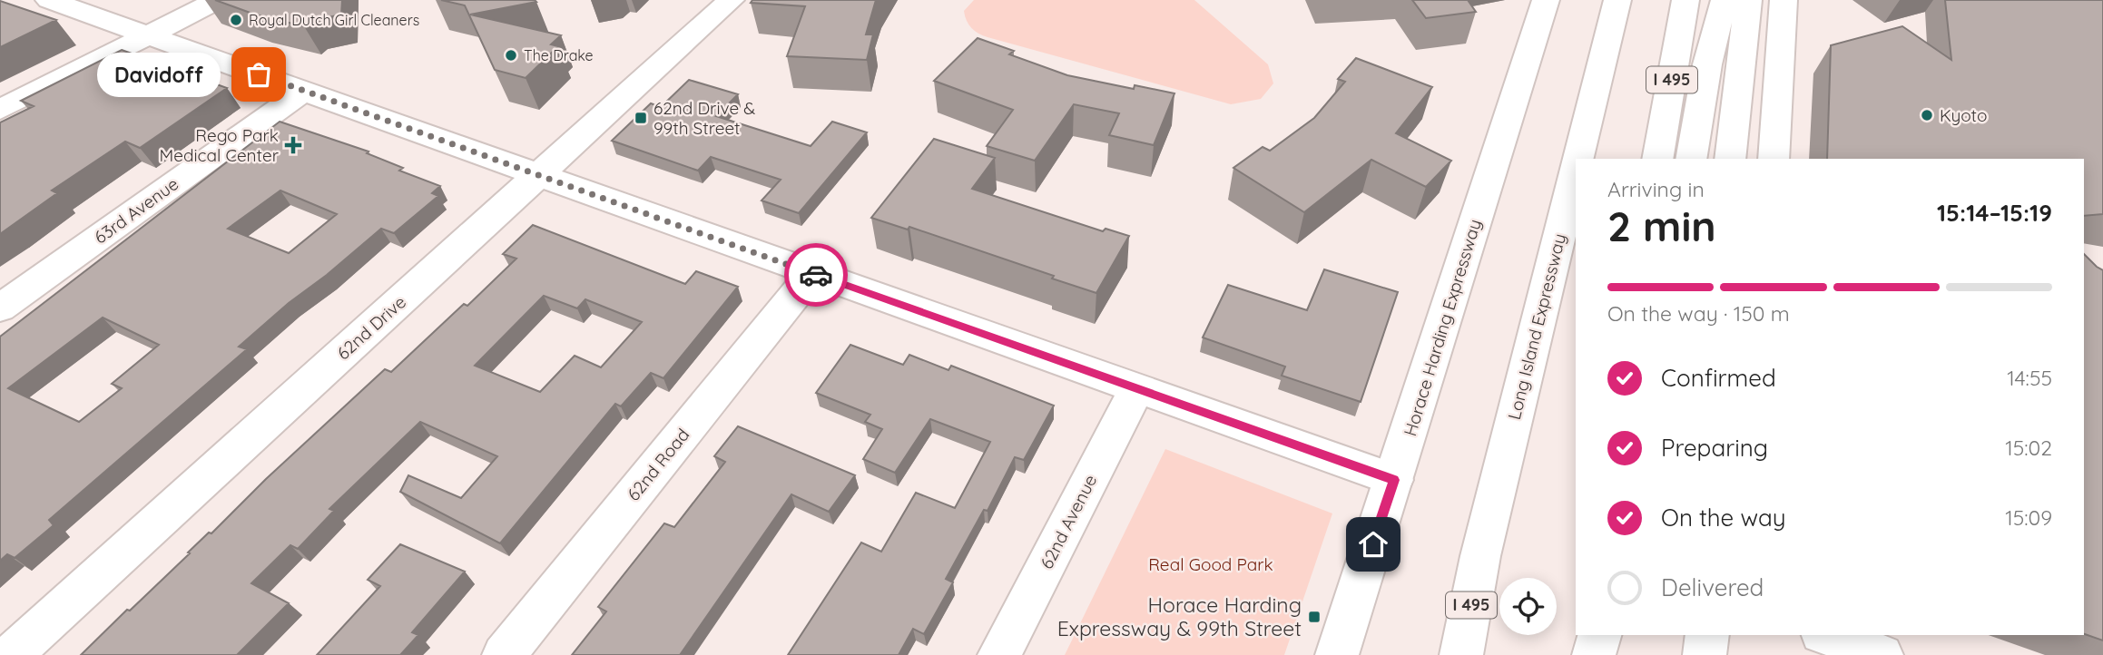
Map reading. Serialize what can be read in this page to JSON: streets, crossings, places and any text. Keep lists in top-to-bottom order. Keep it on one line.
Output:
{"streets":{"main road":["I 495","63rd Avenue","Long Island Expressway","62nd Drive","Horace Harding Expressway","62nd Road","62nd Avenue"]},"parks":["Real Good Park"],"places":{"other":["Royal Dutch Girl Cleaners","The Drake","Davidoff","Kyoto"],"transit":["62nd Drive & 99th Street","Horace Harding Expressway & 99th Street"],"health":["Rego Park Medical Center"]},"page":{"bubble":"Davidoff","heading":["2 min","Arriving in","15:14–15:19"],"bar":"On the way · 150 m","list":[["Confirmed","14:55"],["Preparing","15:02"],["On the way","15:09"],"Delivered"]}}
